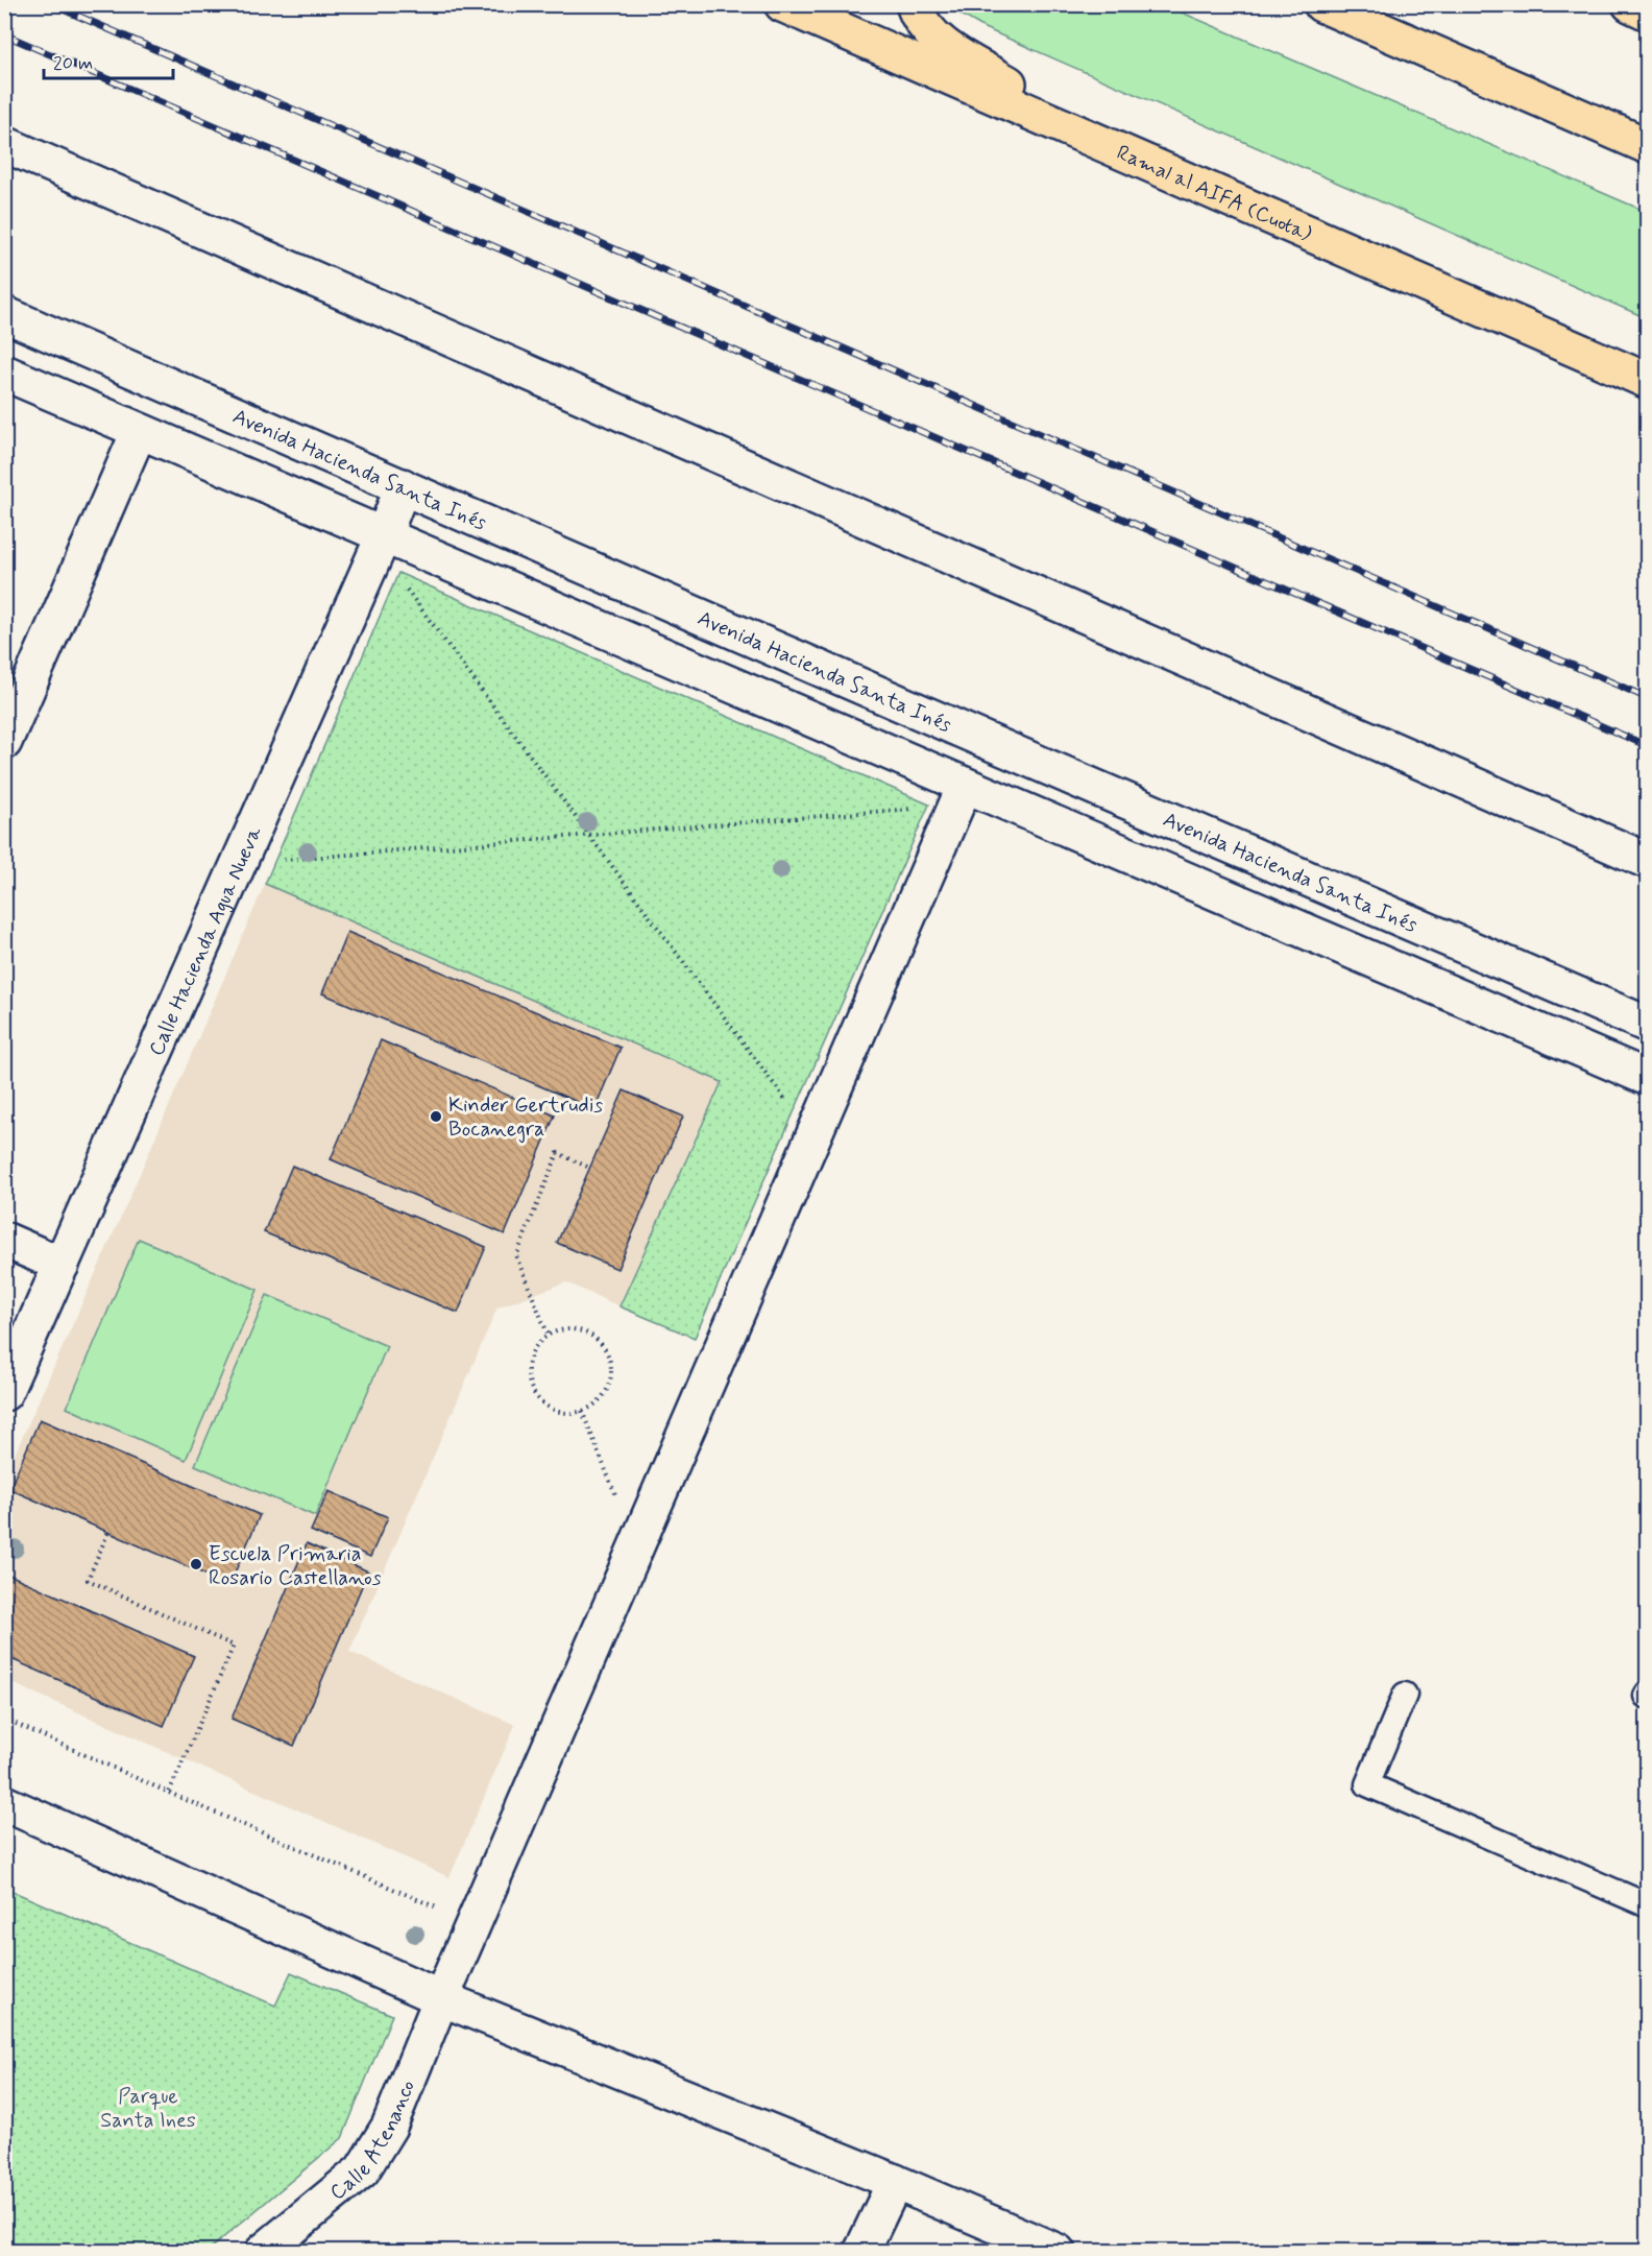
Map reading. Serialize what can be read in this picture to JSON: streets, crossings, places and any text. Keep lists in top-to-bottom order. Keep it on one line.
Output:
{"streets":{"highway":["Ramal al AIFA (Cuota)"],"street":["Avenida Hacienda Santa Inés","Calle Hacienda Agua Nueva","Calle Atenanco"]},"crossings":[["Avenida Hacienda Santa Inés","Calle Hacienda Agua Nueva"]],"parks":["Parque Santa Ines"],"places":["Kinder Gertrudis Bocanegra","Escuela Primaria Rosario Castellanos"],"scale_bar":"20 m"}
